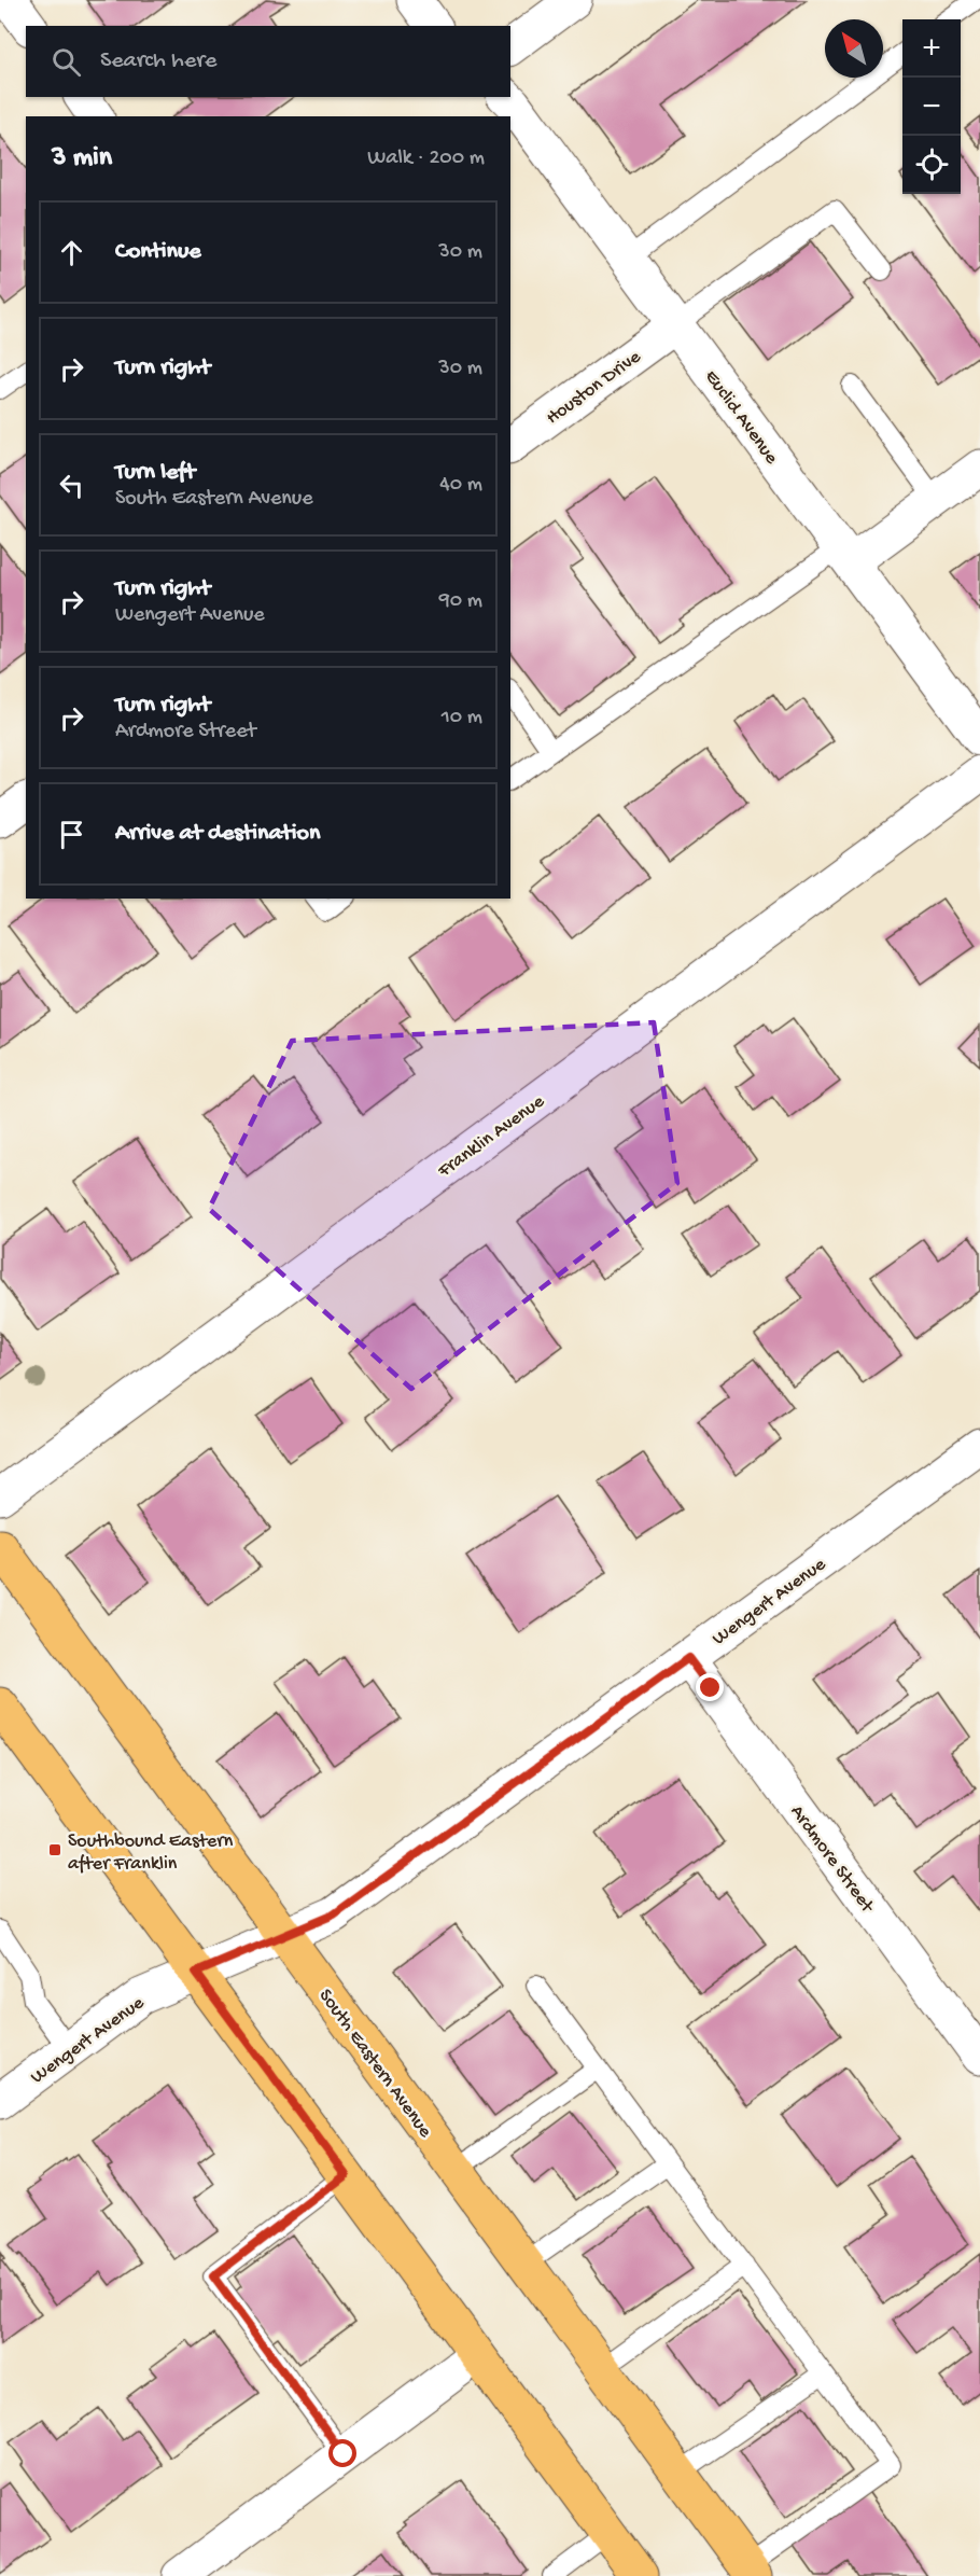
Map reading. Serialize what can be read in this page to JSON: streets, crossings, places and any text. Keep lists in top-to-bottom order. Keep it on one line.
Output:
{"streets":{"main road":["South Eastern Avenue"],"street":["Houston Drive","Euclid Avenue","Franklin Avenue","Wengert Avenue","Ardmore Street"]},"crossings":[["Houston Drive","Euclid Avenue"],["Wengert Avenue","Ardmore Street"],["Wengert Avenue","South Eastern Avenue"]],"places":{"transit":["Southbound Eastern after Franklin"]},"north":"top left","page":{"map_buttons":["+","−"],"search":"Search here","heading":["3 min","Walk · 200 m"],"list":[["Continue","30 m"],["Turn right","30 m"],["Turn left","South Eastern Avenue","40 m"],["Turn right","Wengert Avenue","90 m"],["Turn right","Ardmore Street","10 m"],"Arrive at destination"]}}
